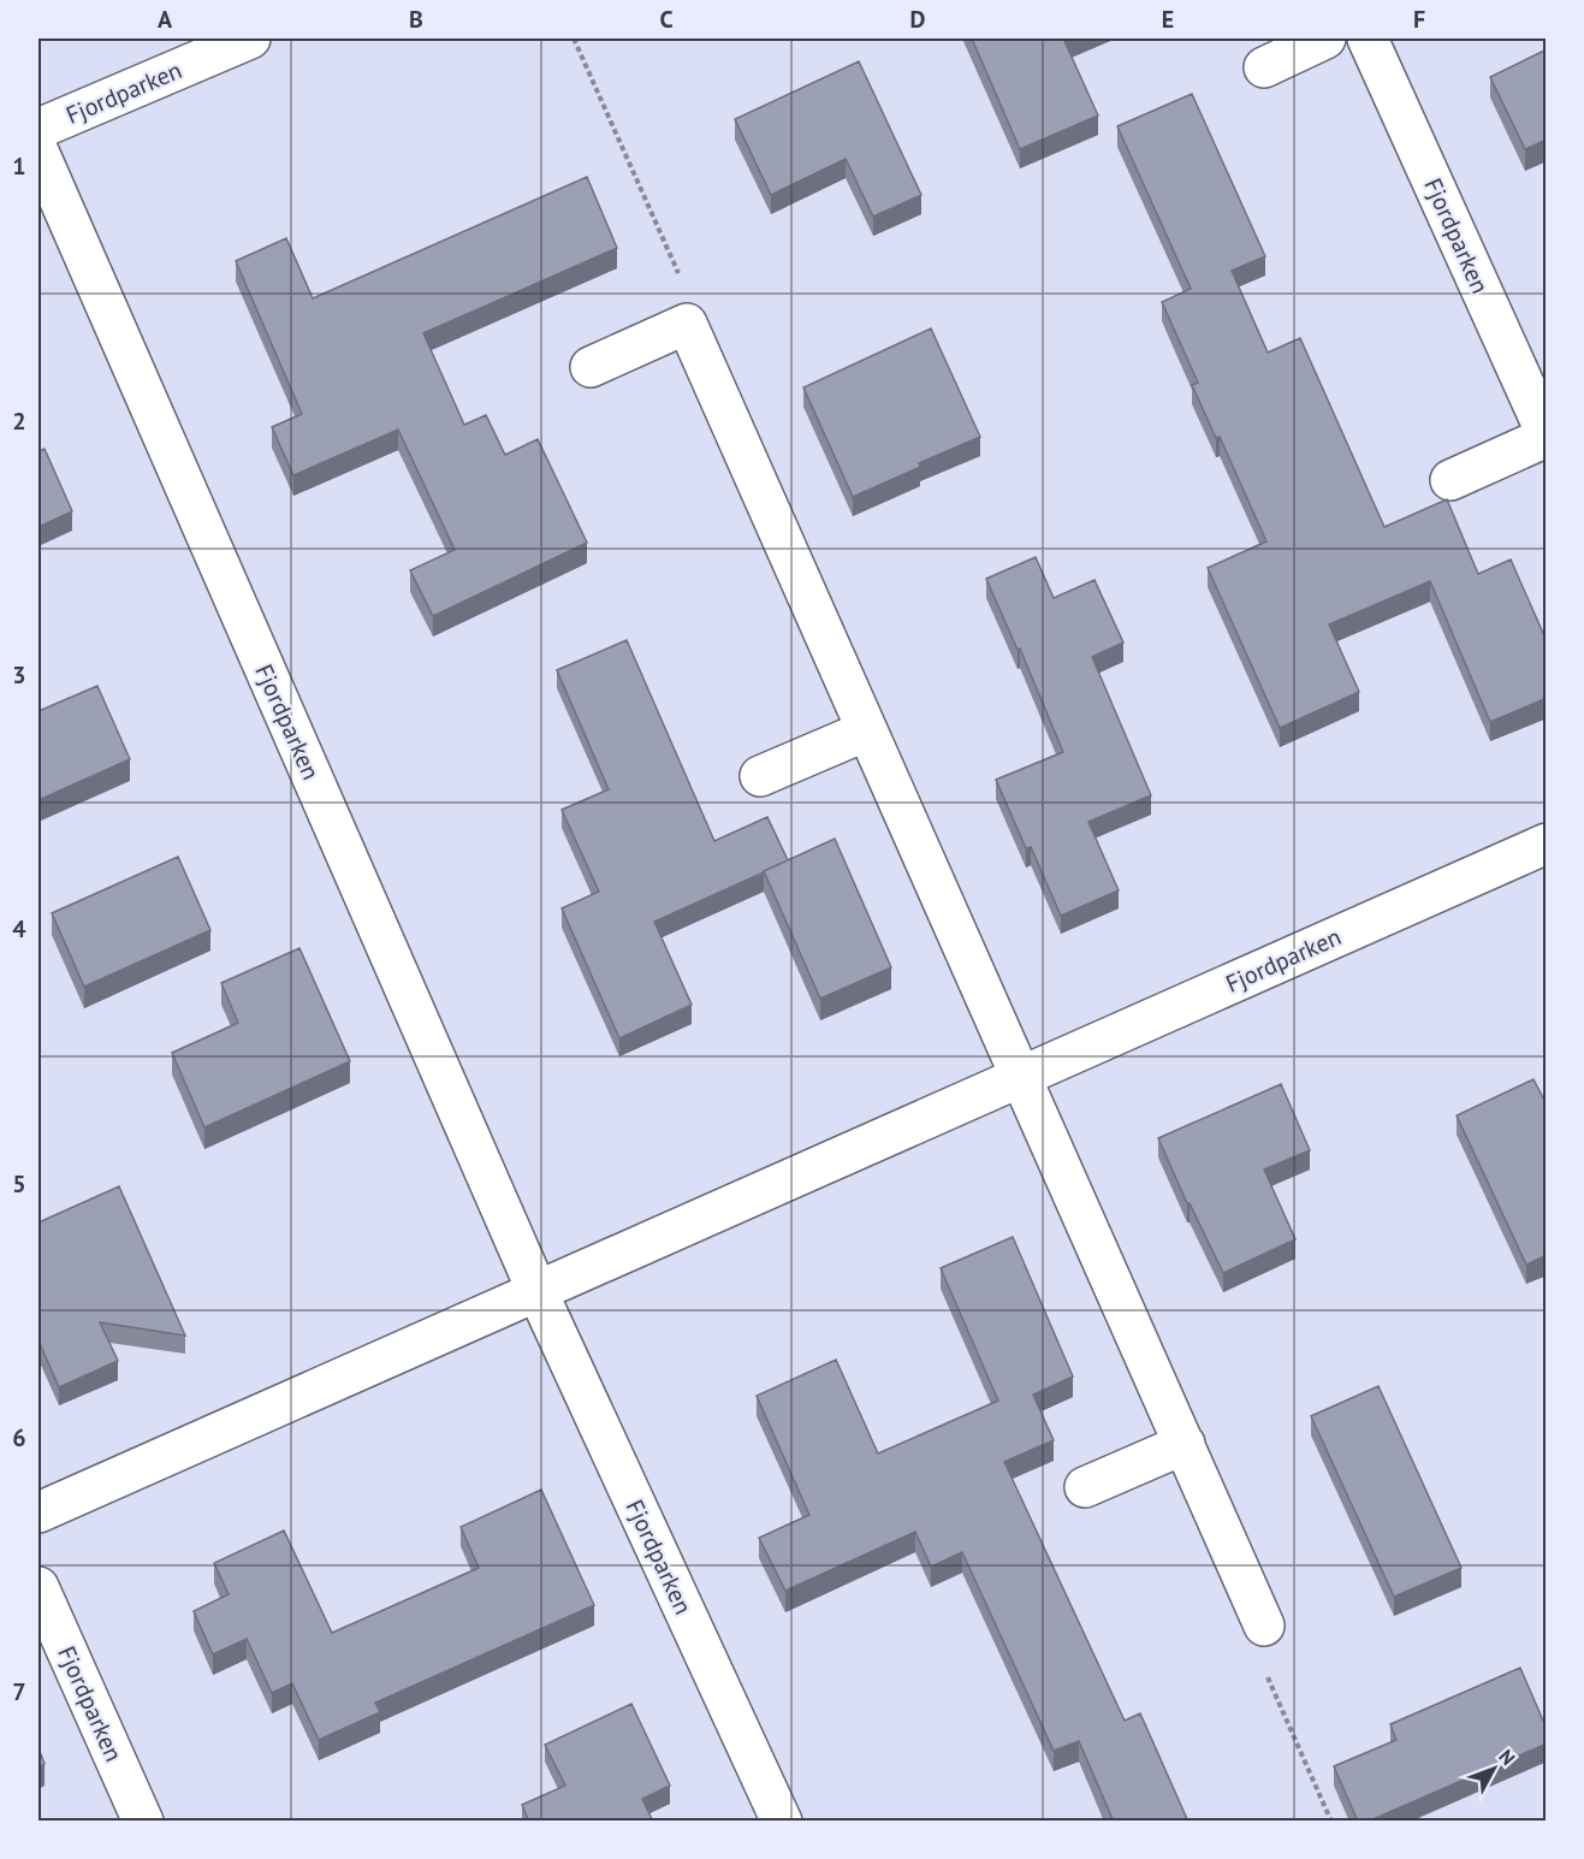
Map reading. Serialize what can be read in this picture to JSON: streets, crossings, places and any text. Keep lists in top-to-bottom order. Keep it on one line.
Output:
{"streets":{"street":["Fjordparken"]},"north":"top right","grid":{"columns":["A","B","C","D","E","F"],"rows":["1","2","3","4","5","6","7"]}}
